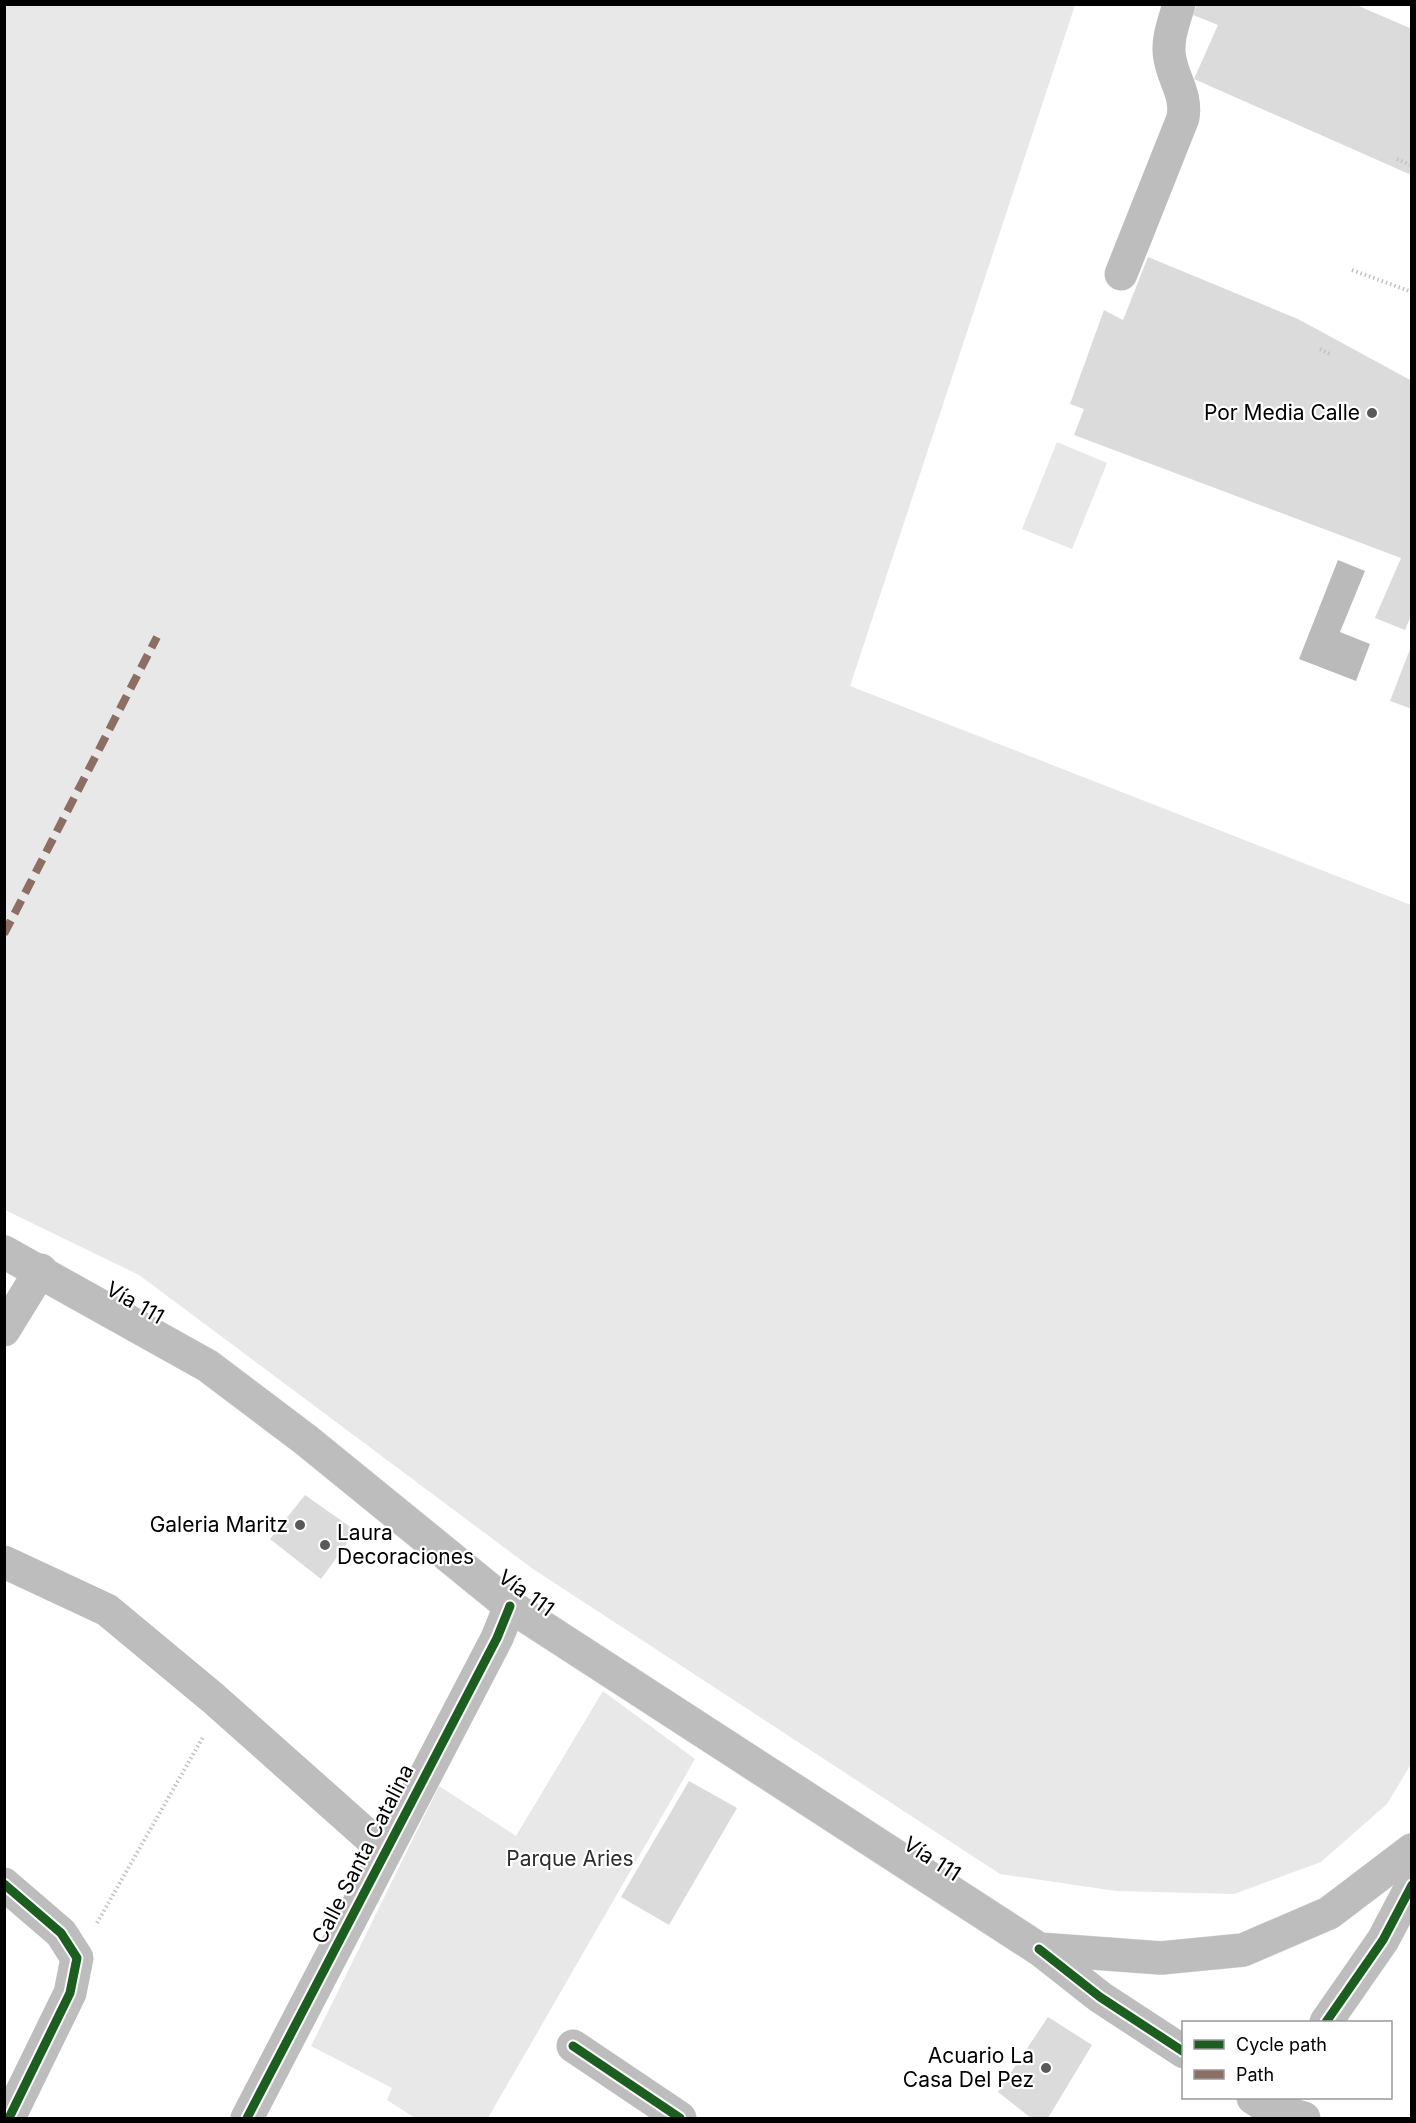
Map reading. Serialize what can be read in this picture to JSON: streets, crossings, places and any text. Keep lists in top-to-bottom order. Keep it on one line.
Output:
{"streets":{"main road":["Vía 111","Calle Santa Catalina"]},"crossings":[["Vía 111","Calle Santa Catalina"]],"parks":["Parque Aries"],"places":["Por Media Calle","Galeria Maritz","Laura Decoraciones","Acuario La Casa Del Pez"],"legend":["Cycle path","Path"]}
